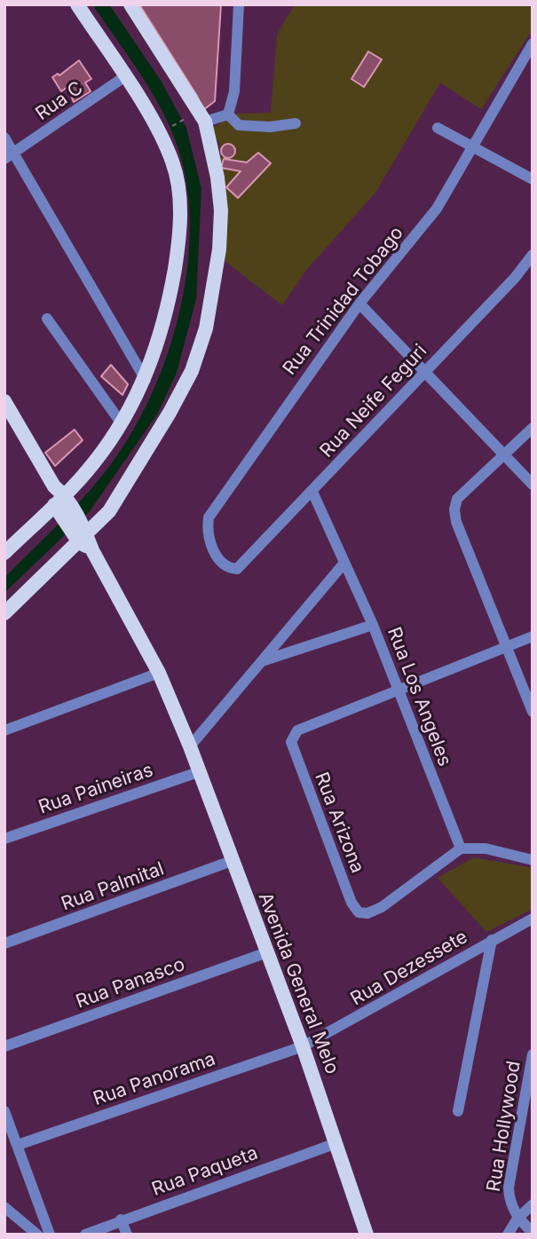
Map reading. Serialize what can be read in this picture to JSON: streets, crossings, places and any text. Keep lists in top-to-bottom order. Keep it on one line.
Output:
{"streets":{"main road":["Avenida General Melo"],"street":["Rua C","Rua Trinidad Tobago","Rua Neife Feguri","Rua Los Angeles","Rua Paineiras","Rua Arizona","Rua Palmital","Rua Dezessete","Rua Panasco","Rua Panorama","Rua Hollywood","Rua Paqueta"]},"crossings":[["Rua Trinidad Tobago","Rua Neife Feguri"],["Rua Neife Feguri","Rua Los Angeles"],["Rua Los Angeles","Rua Arizona"],["Rua Paineiras","Avenida General Melo"],["Rua Palmital","Avenida General Melo"],["Rua Dezessete","Avenida General Melo"],["Rua Dezessete","Rua Panorama"],["Rua Panasco","Avenida General Melo"],["Avenida General Melo","Rua Panorama"],["Avenida General Melo","Rua Paqueta"]]}
